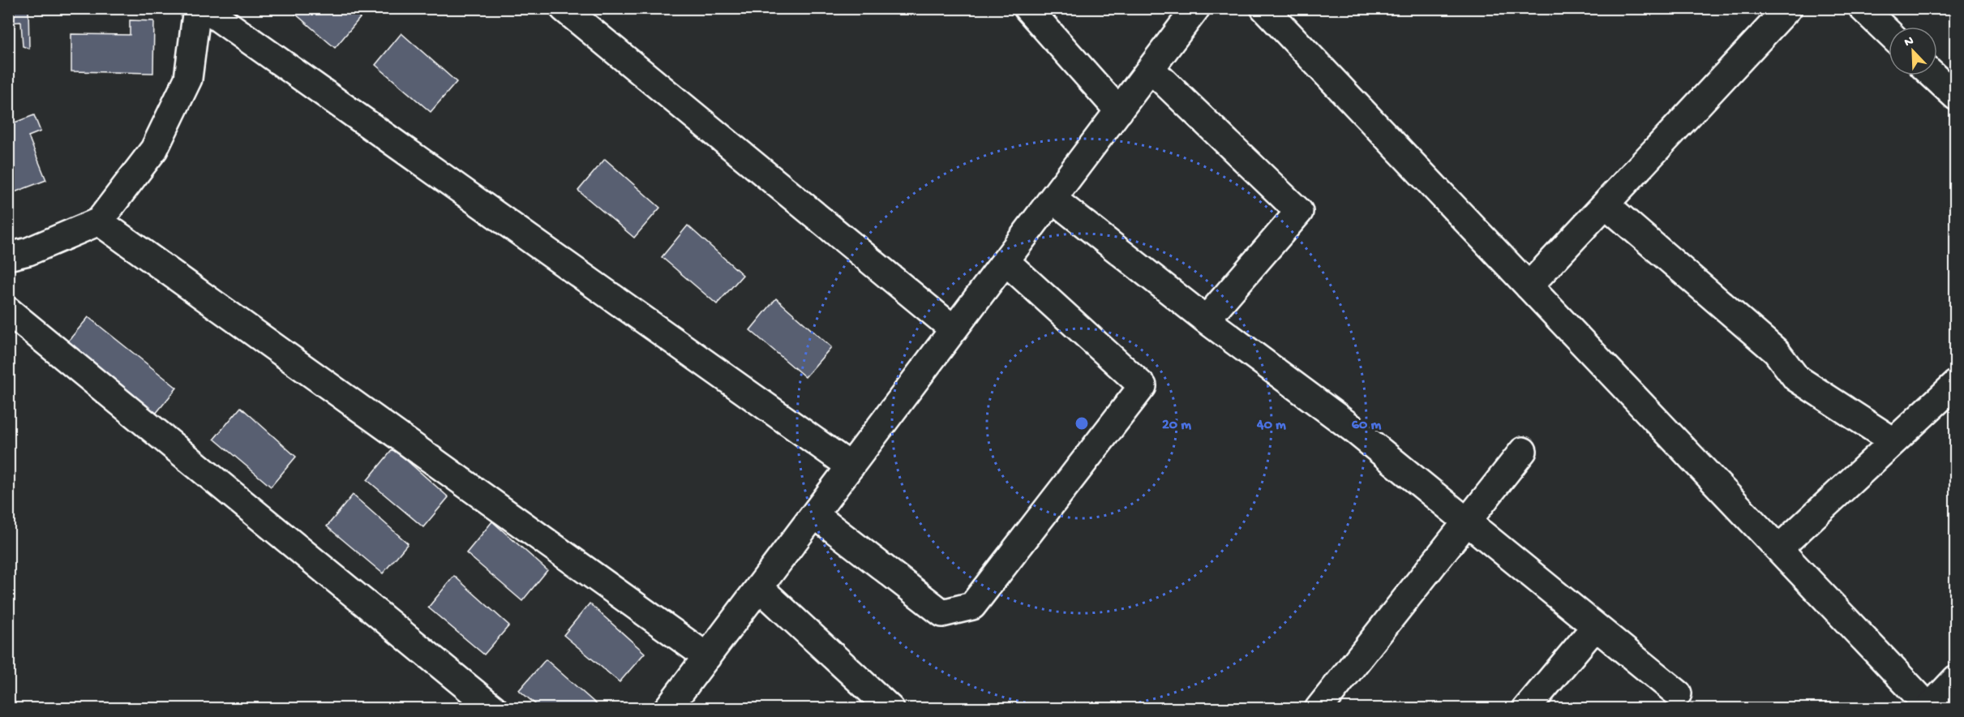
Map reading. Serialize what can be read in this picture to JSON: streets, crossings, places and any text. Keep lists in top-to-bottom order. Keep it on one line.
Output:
{"north":"top left","rings":["20 m","40 m","60 m"]}
